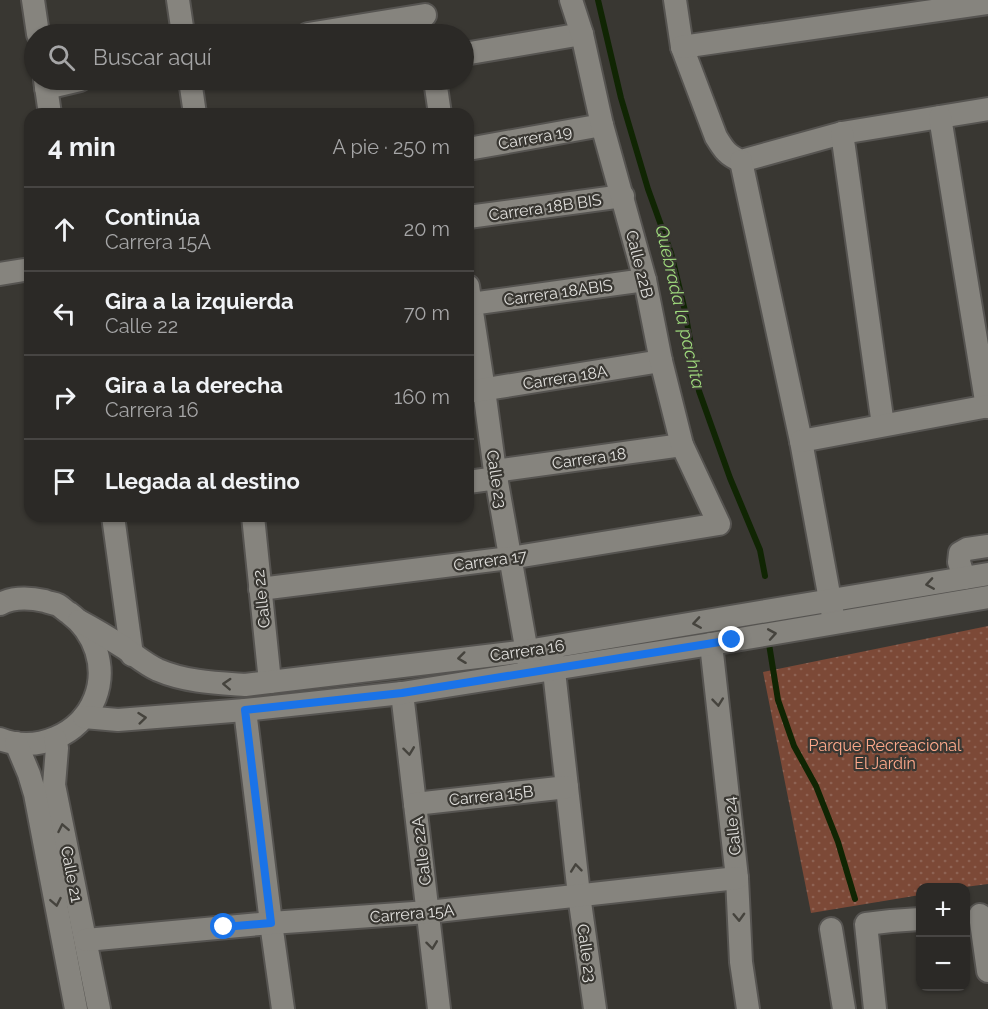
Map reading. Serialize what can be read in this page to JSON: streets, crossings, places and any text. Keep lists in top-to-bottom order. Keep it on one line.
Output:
{"streets":{"street":["Carrera 19","Carrera 18B BIS","Calle 22B","Carrera 18ABIS","Carrera 18A","Carrera 18","Calle 23","Carrera 17","Calle 22","Carrera 16","Carrera 15B","Calle 24","Calle 22A","Calle 21","Carrera 15A"]},"crossings":[["Carrera 19","Calle 22B"],["Carrera 18B BIS","Calle 22B"],["Calle 22B","Carrera 18ABIS"],["Calle 22B","Carrera 18A"],["Calle 22B","Carrera 18"],["Calle 22B","Carrera 17"],["Carrera 18A","Calle 23"],["Carrera 18","Calle 23"],["Calle 23","Carrera 17"],["Calle 23","Carrera 16"],["Calle 23","Carrera 15B"],["Calle 23","Carrera 15A"],["Carrera 17","Calle 22"],["Calle 22","Carrera 16"],["Carrera 16","Calle 24"],["Carrera 16","Calle 22A"],["Carrera 15B","Calle 22A"],["Calle 24","Carrera 15A"],["Calle 22A","Carrera 15A"],["Calle 21","Carrera 15A"]],"one_way":["Calle 24"],"water":["Quebrada la pachita"],"parks":["Parque Recreacional El Jardín"],"page":{"search":"Buscar aquí","heading":["4 min","A pie · 250 m"],"list":[["Continúa","Carrera 15A","20 m"],["Gira a la izquierda","Calle 22","70 m"],["Gira a la derecha","Carrera 16","160 m"],"Llegada al destino"],"map_buttons":["+","−"]}}
